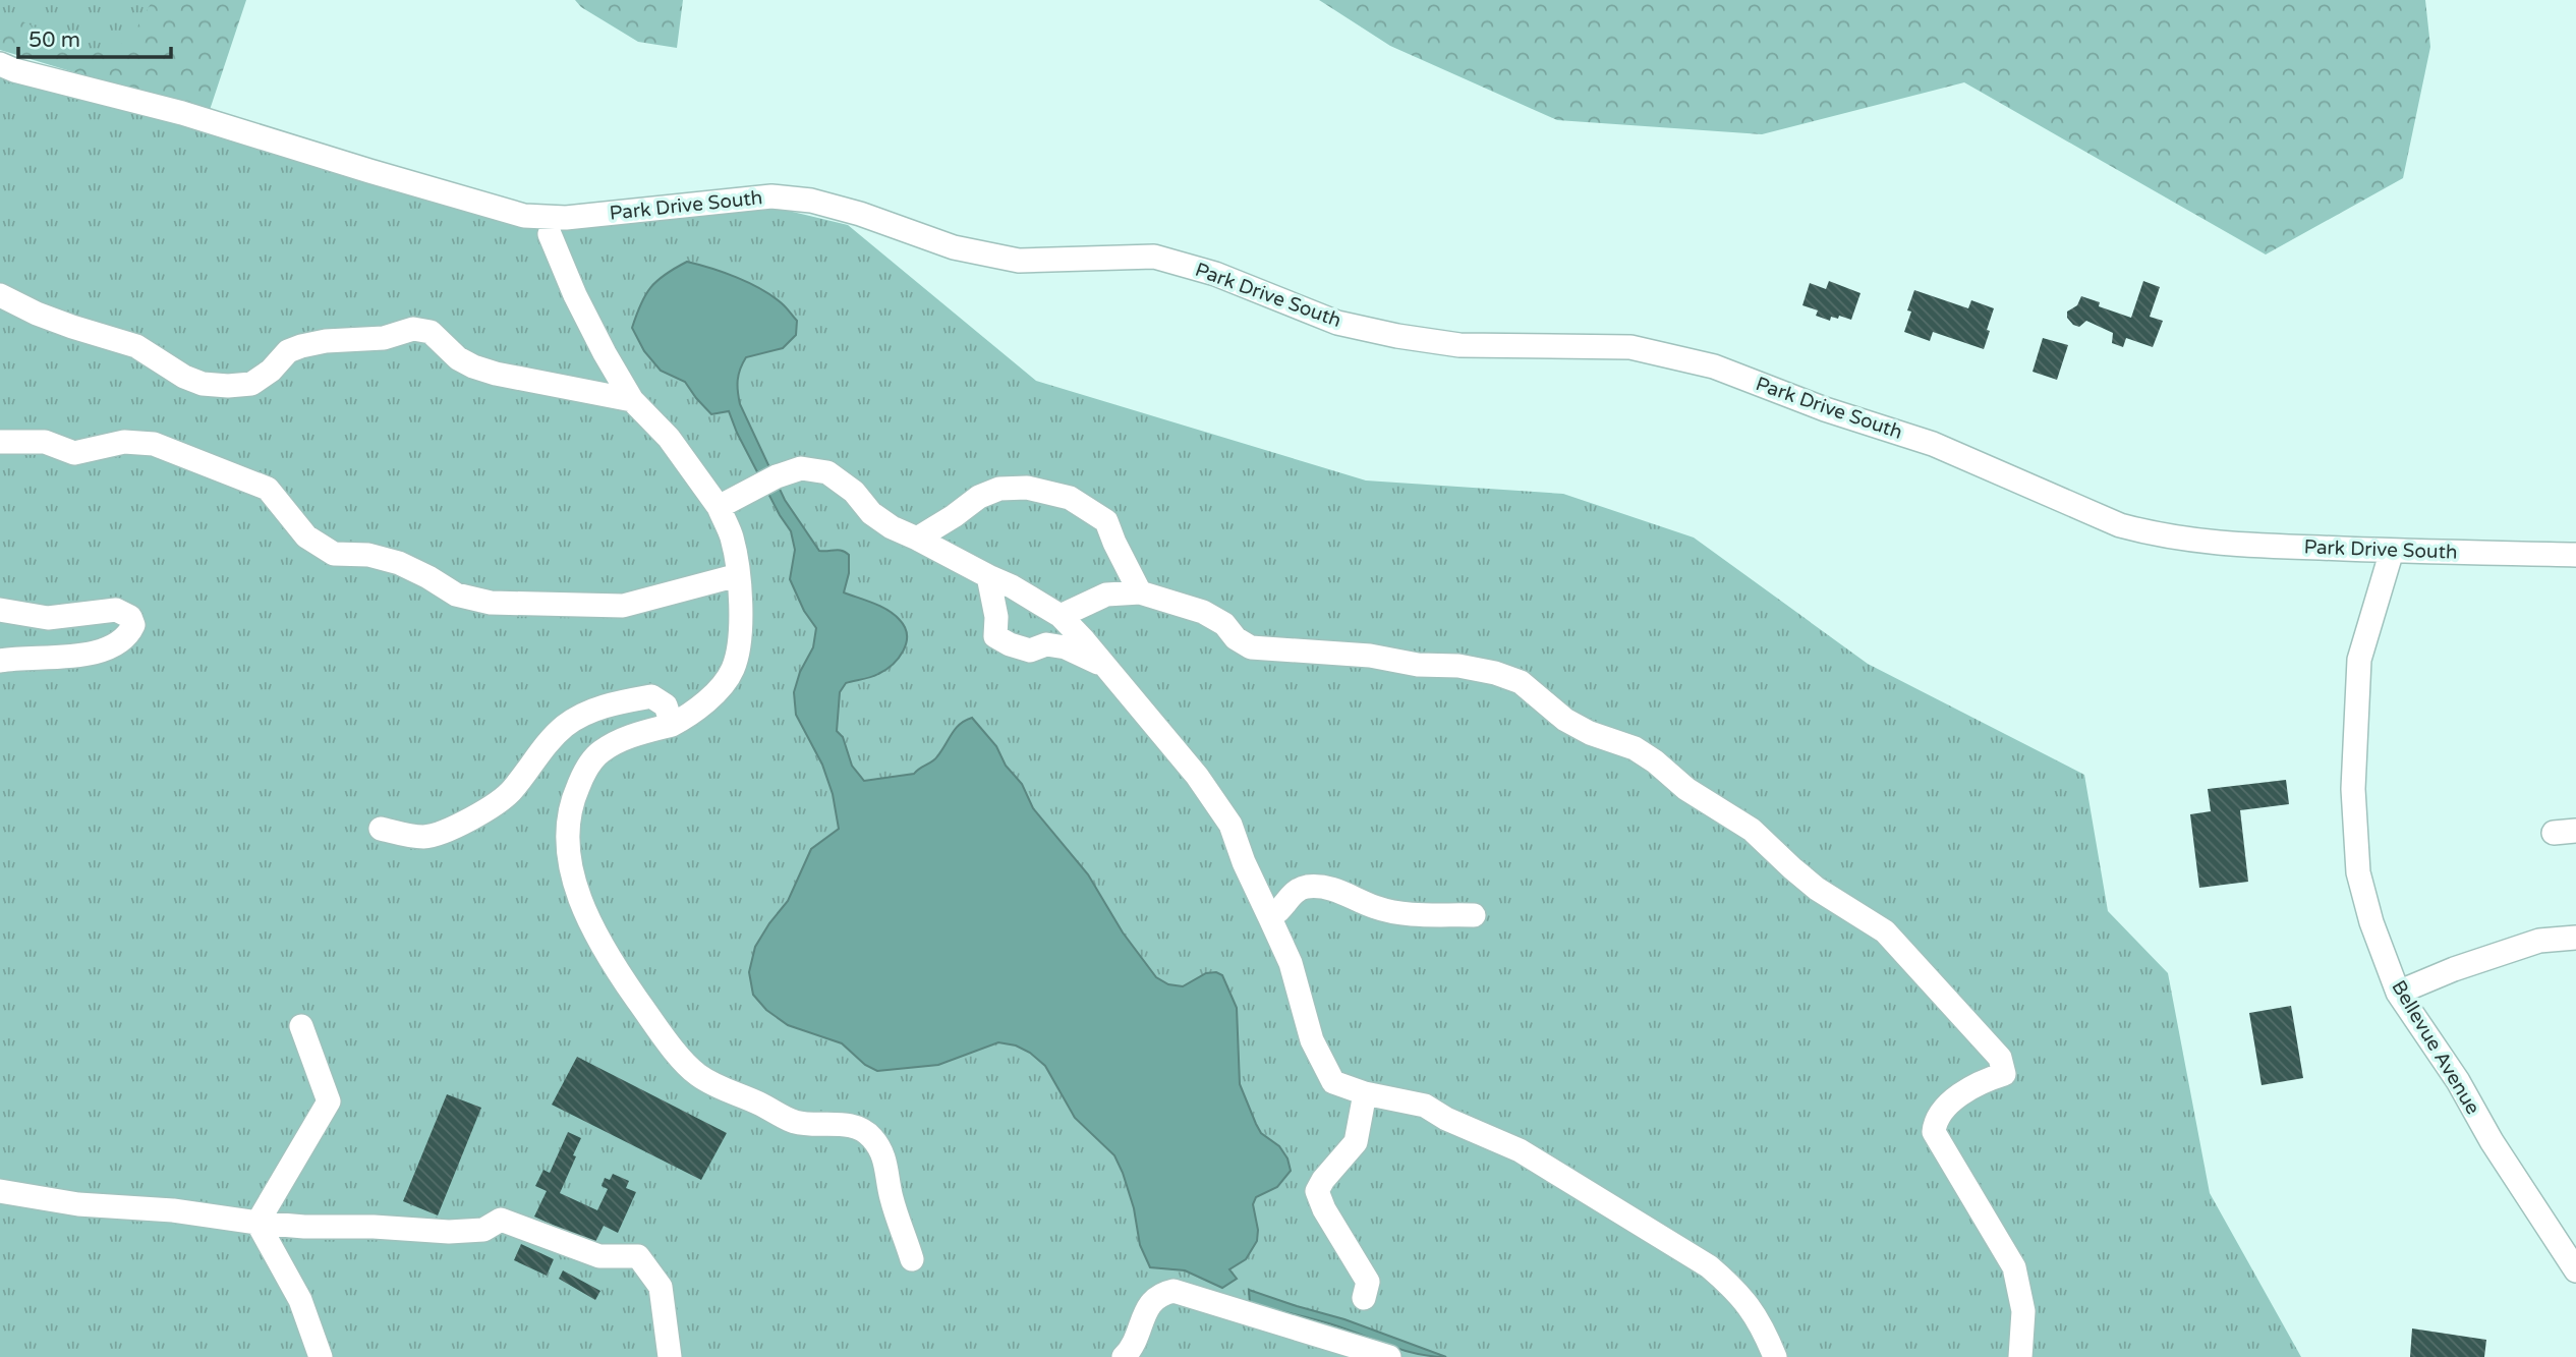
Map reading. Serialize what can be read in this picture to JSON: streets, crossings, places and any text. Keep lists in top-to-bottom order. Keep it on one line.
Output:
{"streets":{"street":["Park Drive South","Bellevue Avenue"]},"crossings":[["Park Drive South","Bellevue Avenue"]],"scale_bar":"50 m"}
